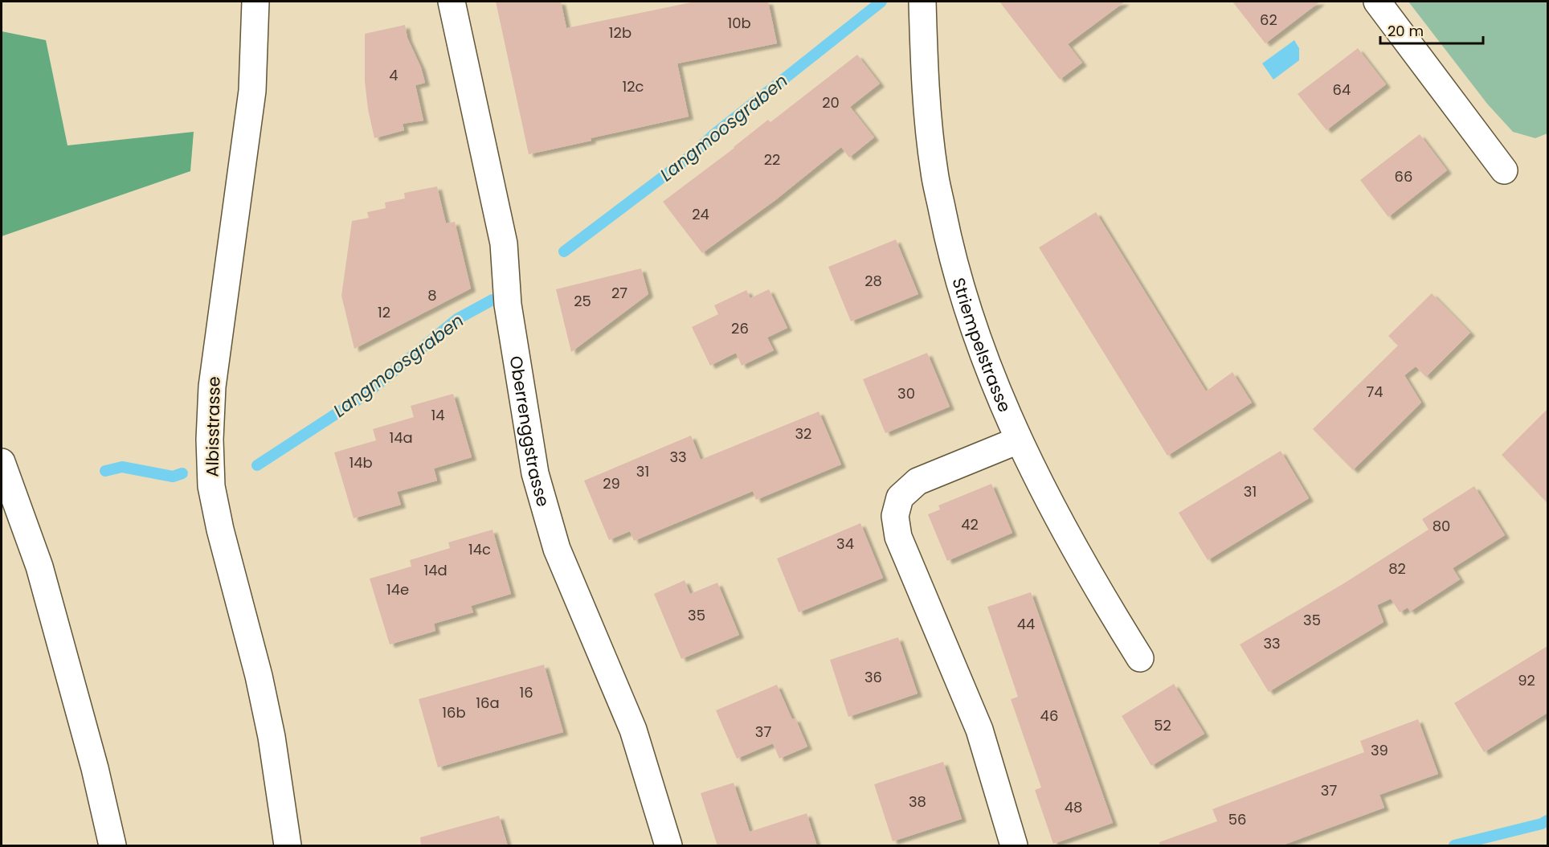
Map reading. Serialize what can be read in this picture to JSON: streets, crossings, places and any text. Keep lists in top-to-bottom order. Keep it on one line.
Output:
{"streets":{"street":["Striempelstrasse","Albisstrasse","Oberrenggstrasse"]},"water":["Langmoosgraben"],"house_numbers":["62","10b","12b","4","12c","64","20","22","66","24","28","27","8","25","12","26","74","30","14","32","14a","33","14b","31","29","31","42","80","34","14c","82","14d","14e","35","35","44","33","36","92","16","16a","16b","46","52","37","39","37","38","48","56"],"scale_bar":"20 m"}
